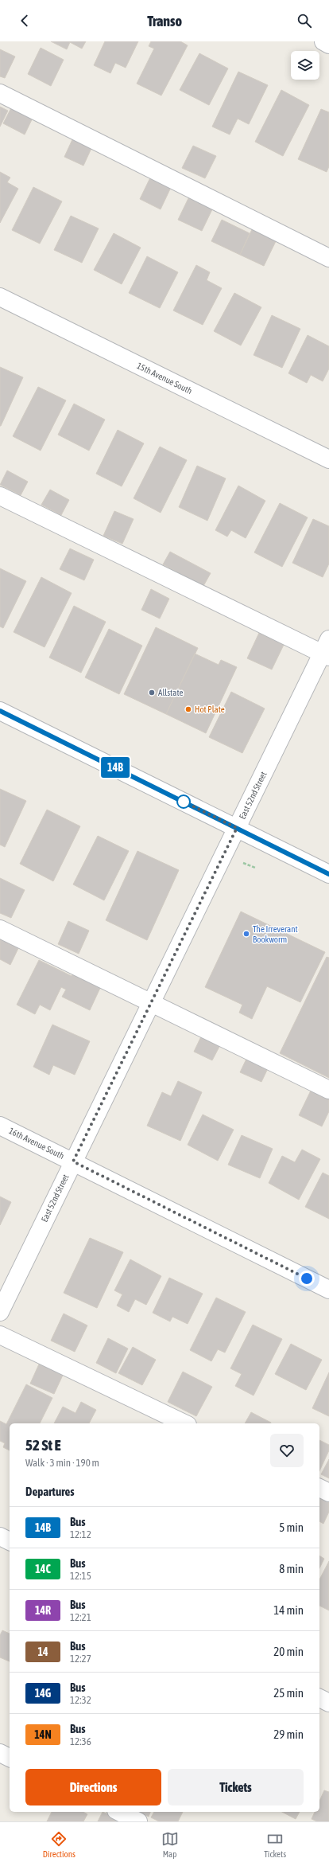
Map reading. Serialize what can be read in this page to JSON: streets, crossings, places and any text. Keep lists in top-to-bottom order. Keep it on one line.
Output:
{"streets":{"street":["15th Avenue South","East 52nd Street","16th Avenue South"]},"crossings":[["East 52nd Street","16th Avenue South"]],"places":["Allstate","Hot Plate","The Irreverant Bookworm"],"lines":["bus line 14B"],"page":{"header":"Transo","on_map":"14B","heading":[["52 St E","Walk · 3 min · 190 m"],"Departures"],"list":[{"mark":"14B","name":"Bus","note":"12:12","value":"5 min"},{"mark":"14C","name":"Bus","note":"12:15","value":"8 min"},{"mark":"14R","name":"Bus","note":"12:21","value":"14 min"},{"mark":"14","name":"Bus","note":"12:27","value":"20 min"},{"mark":"14G","name":"Bus","note":"12:32","value":"25 min"},{"mark":"14N","name":"Bus","note":"12:36","value":"29 min"}],"buttons":["Directions","Tickets"],"tabs":["Directions","Map","Tickets"]}}
